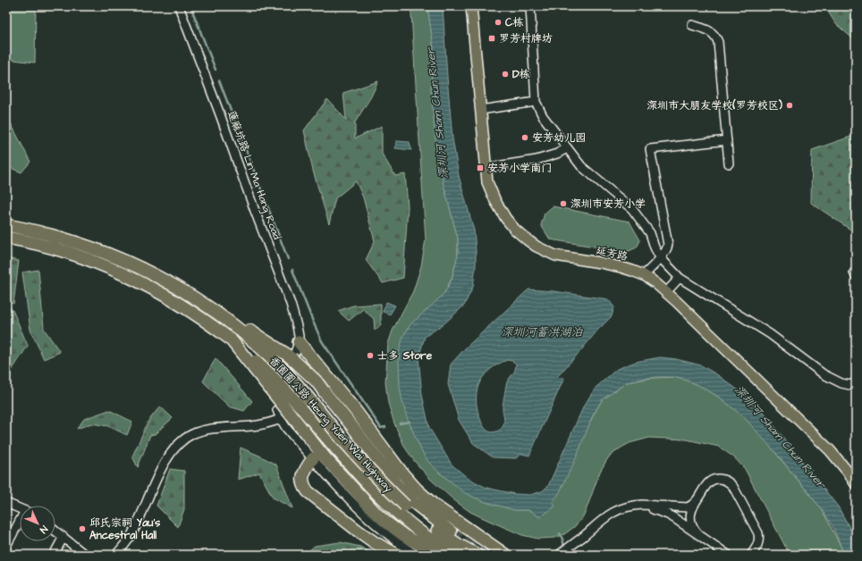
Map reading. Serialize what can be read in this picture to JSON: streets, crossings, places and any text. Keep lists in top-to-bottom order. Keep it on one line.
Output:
{"streets":{"highway":["香園圍公路 Heung Yuen Wai Highway"],"main road":["延芳路"],"street":["蓮麻坑路 Lin Ma Hang Road"]},"water":["深圳河 Sham Chun River","深圳河蓄洪湖泊"],"places":{"other":["C栋","D栋","深圳市大朋友学校(罗芳校区)","安芳幼儿园","深圳市安芳小学","士多 Store","邱氏宗祠 Yau's Ancestral Hall"],"transit":["罗芳村牌坊","安芳小学南门"]},"north":"bottom right"}
